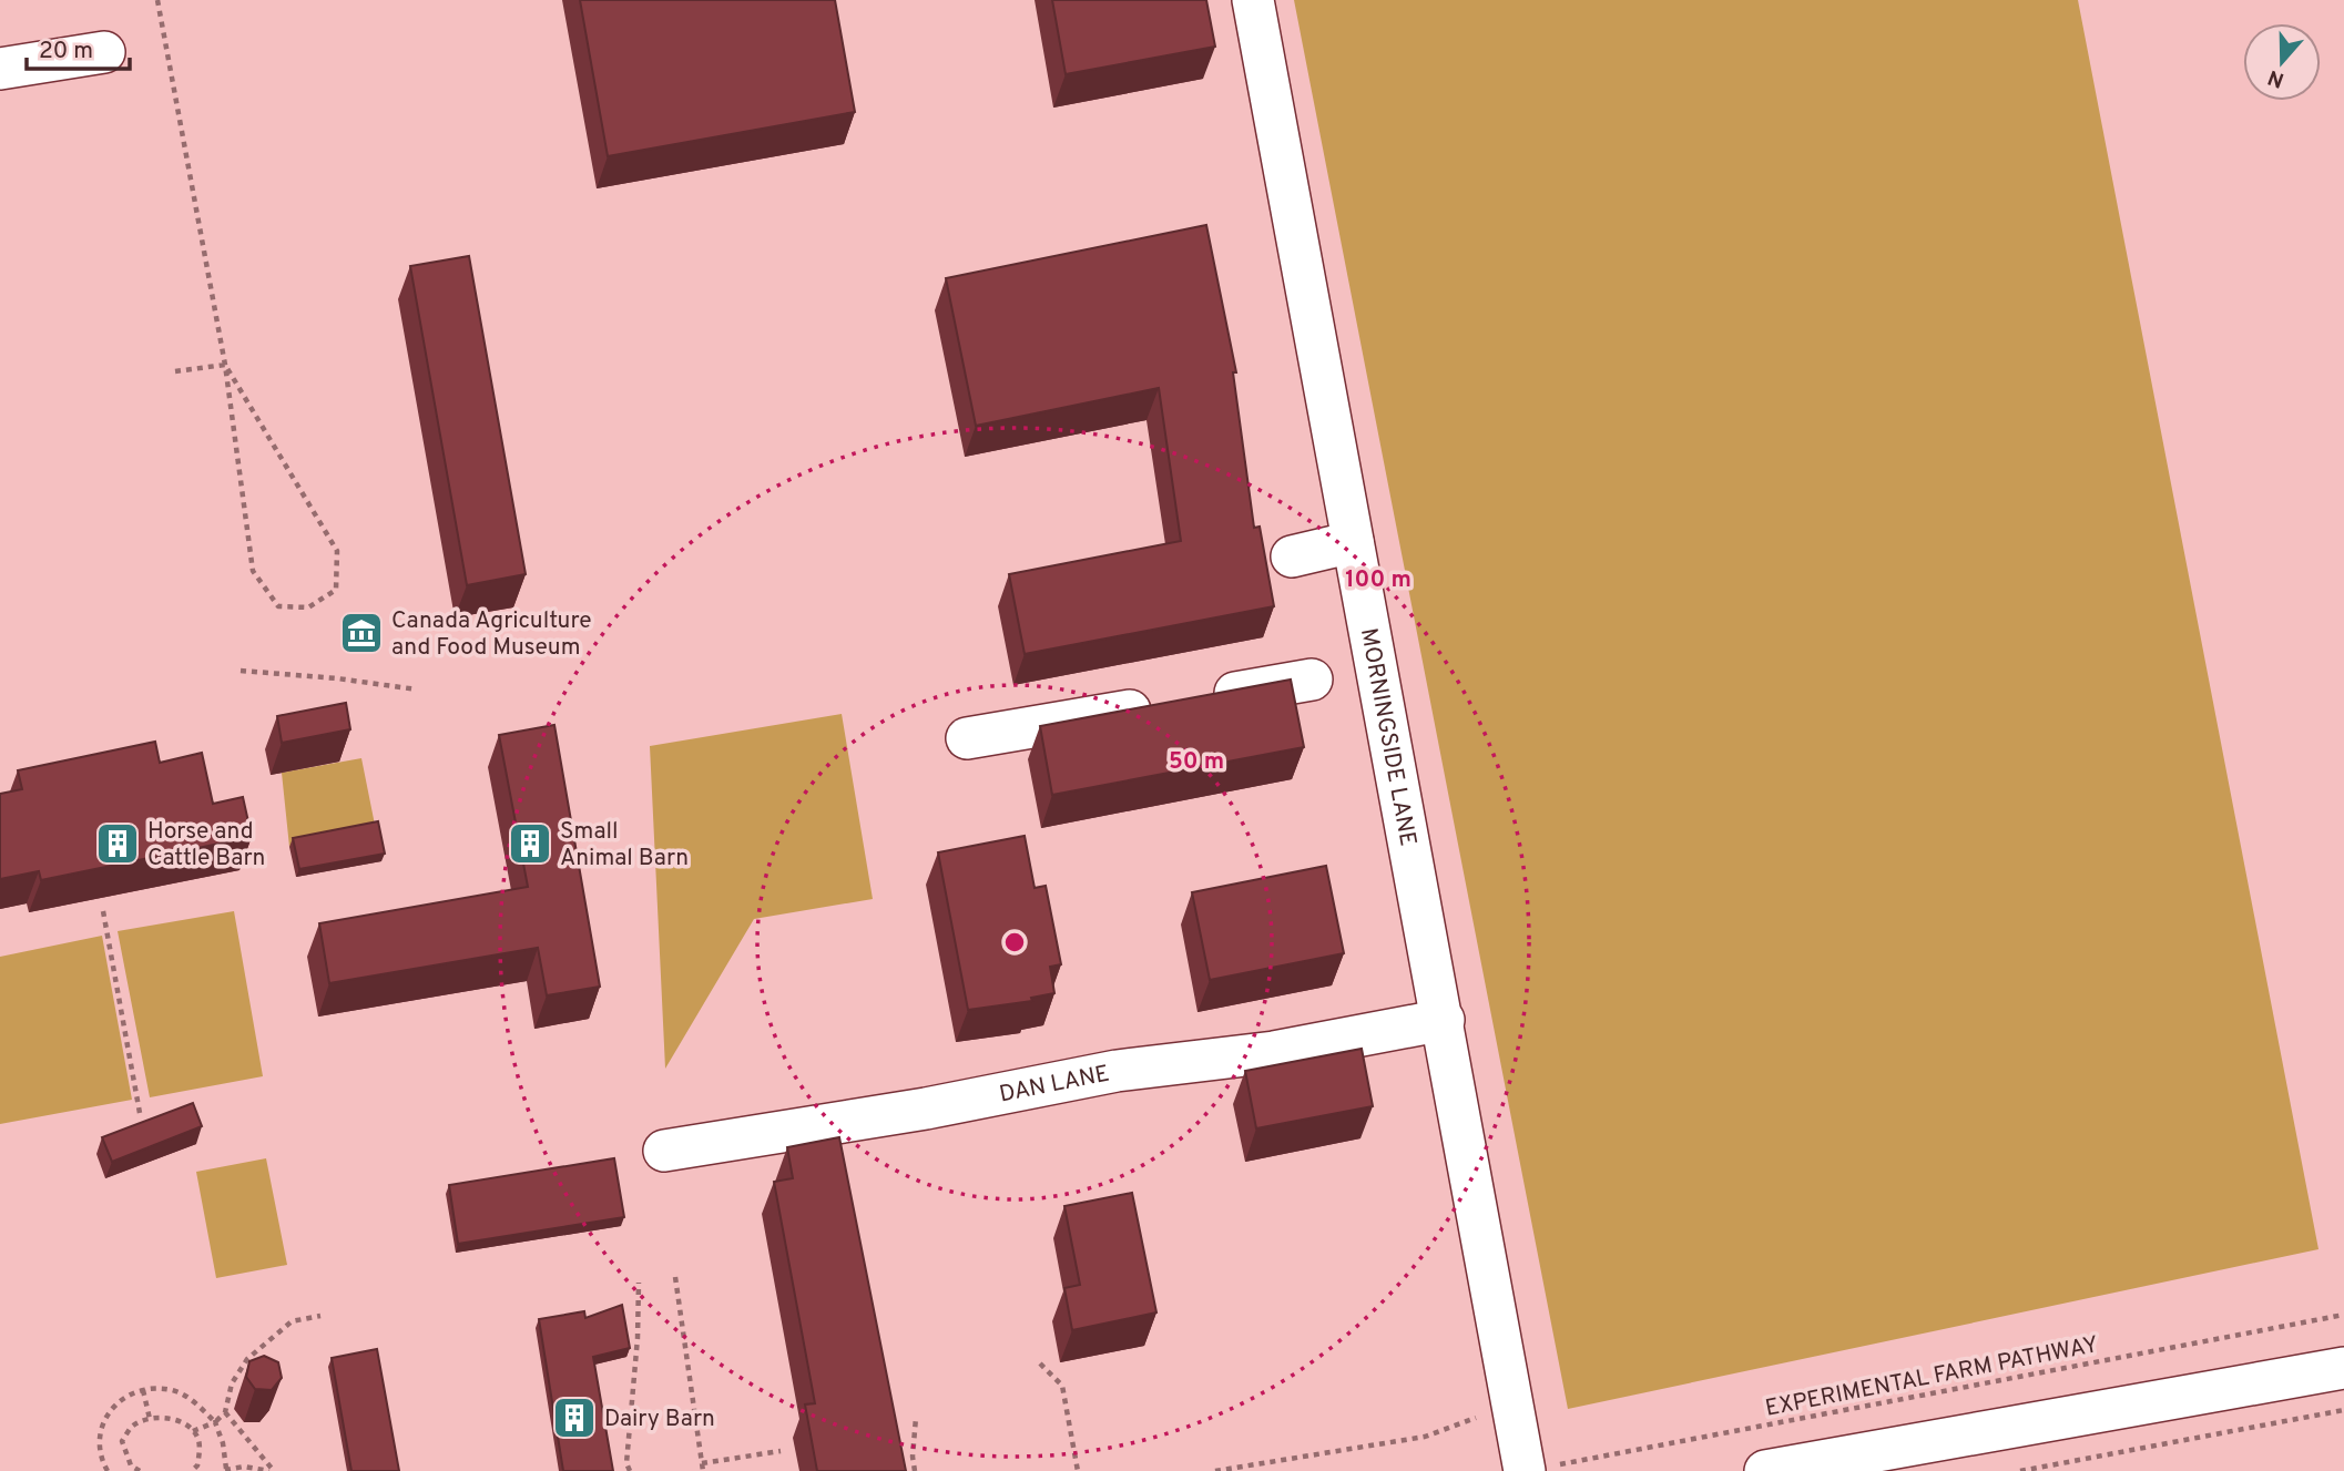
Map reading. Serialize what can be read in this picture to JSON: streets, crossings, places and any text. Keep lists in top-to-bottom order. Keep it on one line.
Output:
{"streets":{"street":["MORNINGSIDE LANE","DAN LANE"],"path":["EXPERIMENTAL FARM PATHWAY"]},"crossings":[["MORNINGSIDE LANE","DAN LANE"],["MORNINGSIDE LANE","EXPERIMENTAL FARM PATHWAY"]],"places":{"museum":["Canada Agriculture and Food Museum"],"building":["Horse and Cattle Barn","Small Animal Barn","Dairy Barn"]},"scale_bar":"20 m","north":"bottom","rings":["100 m","50 m"]}
